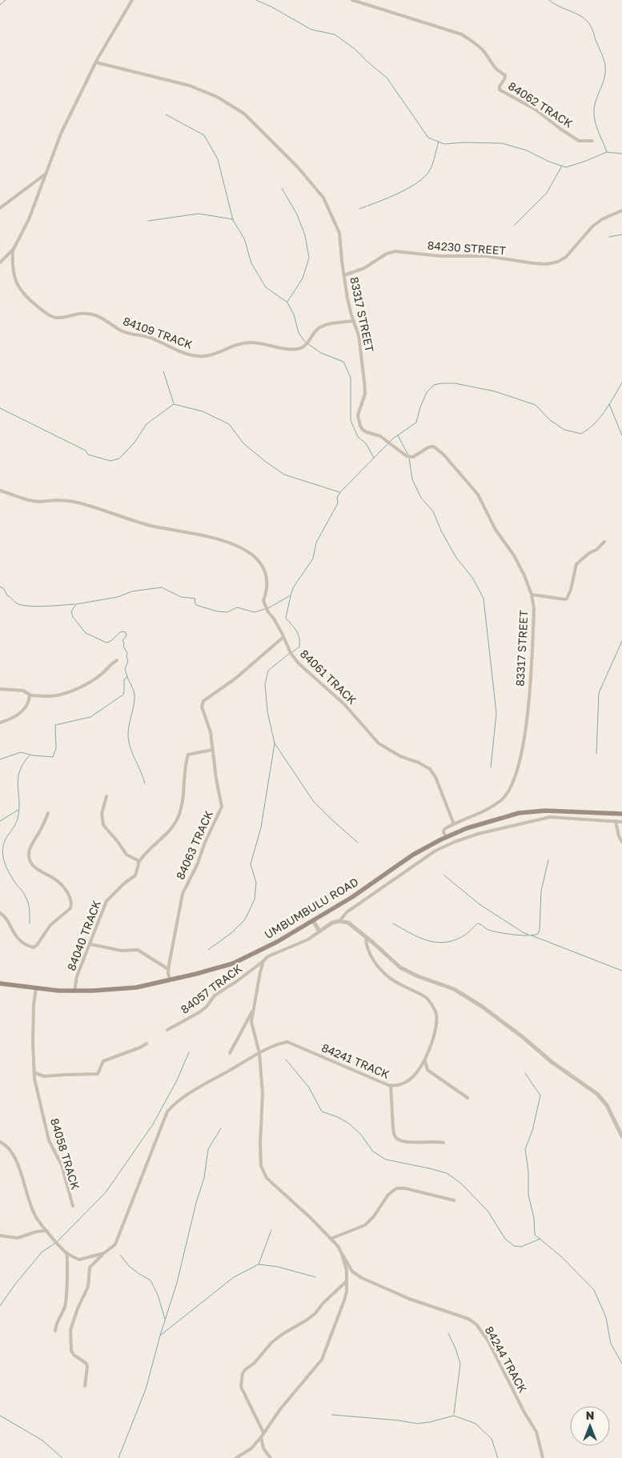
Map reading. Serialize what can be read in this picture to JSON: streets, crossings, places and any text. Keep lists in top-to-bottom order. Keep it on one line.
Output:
{"streets":{"main road":["UMBUMBULU ROAD"],"street":["84062 TRACK","84230 STREET","83317 STREET","84109 TRACK","84061 TRACK","84063 TRACK","84040 TRACK","84057 TRACK","84241 TRACK","84058 TRACK","84244 TRACK"]},"crossings":[["84230 STREET","83317 STREET"],["83317 STREET","84109 TRACK"],["83317 STREET","84061 TRACK"],["84061 TRACK","84063 TRACK"],["84063 TRACK","UMBUMBULU ROAD"],["84063 TRACK","84040 TRACK"],["UMBUMBULU ROAD","84040 TRACK"],["UMBUMBULU ROAD","84058 TRACK"],["84241 TRACK","84244 TRACK"]],"north":"top"}
